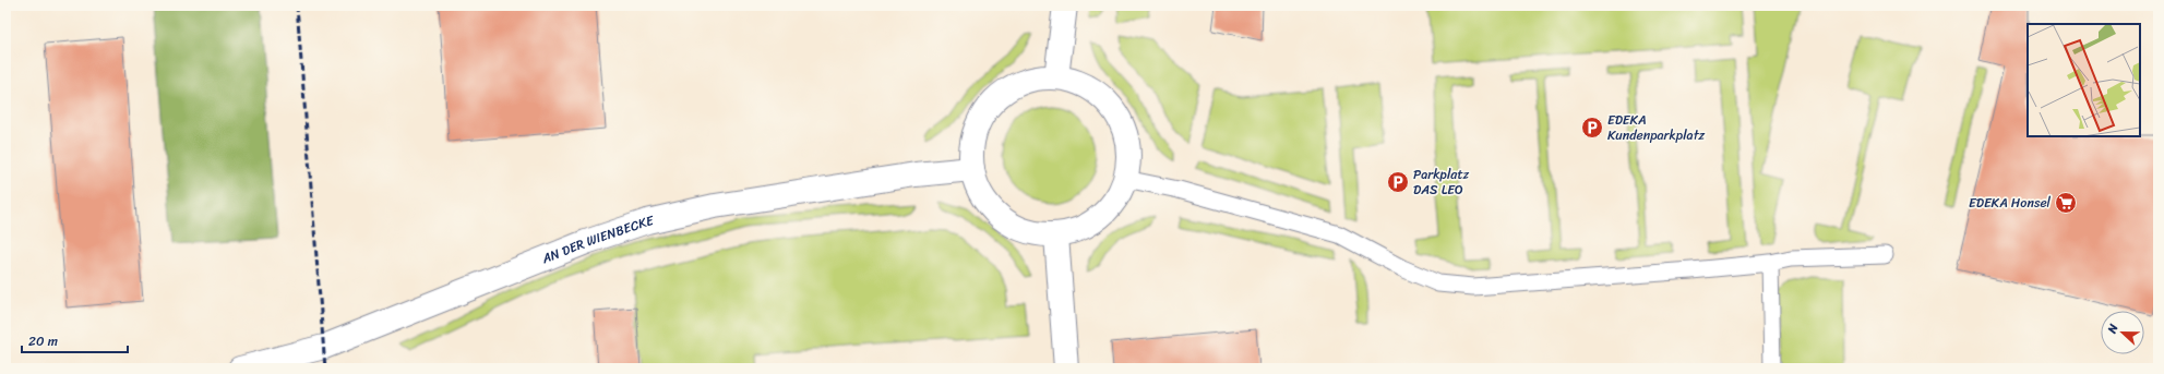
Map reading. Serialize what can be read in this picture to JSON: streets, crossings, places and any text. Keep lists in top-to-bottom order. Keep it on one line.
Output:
{"streets":{"street":["AN DER WIENBECKE"]},"places":{"parking":["EDEKA Kundenparkplatz","Parkplatz DAS LEO"],"supermarket":["EDEKA Honsel"]},"scale_bar":"20 m","north":"left"}
